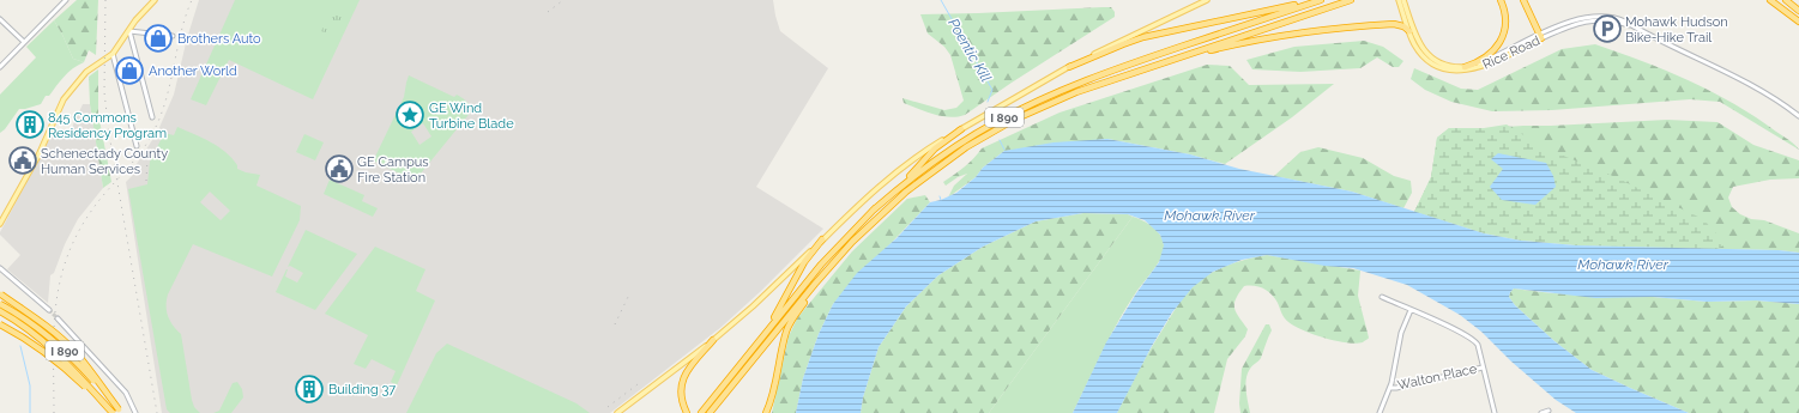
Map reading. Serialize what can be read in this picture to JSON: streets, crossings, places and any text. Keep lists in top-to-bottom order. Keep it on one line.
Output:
{"streets":{"highway":["I 890"],"main road":["Rice Road"],"street":["Walton Place"]},"water":["Poentic Kill","Mohawk River"],"places":{"parking":["Mohawk Hudson Bike-Hike Trail"],"shop":["Brothers Auto","Another World"],"place":["GE Wind Turbine Blade"],"building":["845 Commons Residency Program","Building 37"],"public building":["Schenectady County Human Services","GE Campus Fire Station"]}}
